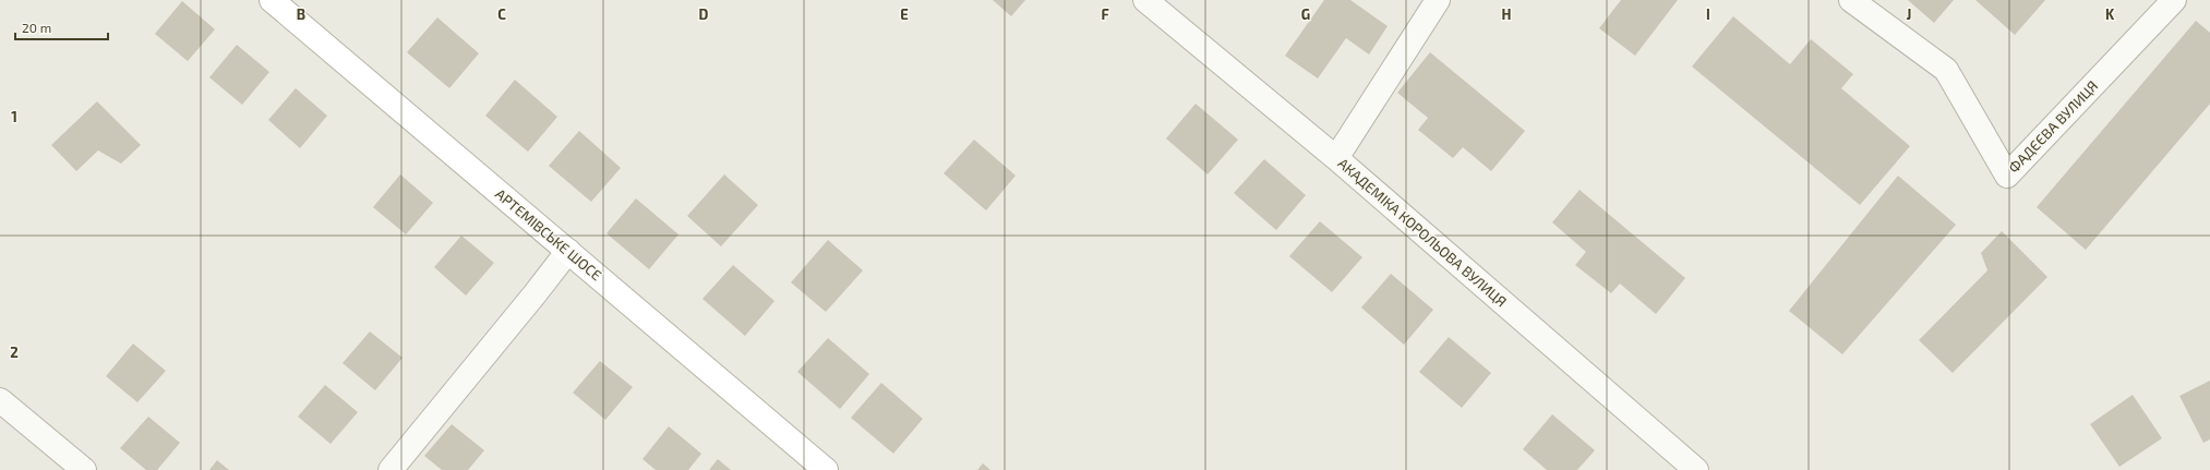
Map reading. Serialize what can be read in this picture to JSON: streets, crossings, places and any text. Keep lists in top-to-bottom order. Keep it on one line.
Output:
{"streets":{"main road":["АРТЕМІВСЬКЕ ШОСЕ"],"street":["ФАДЄЄВА ВУЛИЦЯ","АКАДЕМІКА КОРОЛЬОВА ВУЛИЦЯ"]},"scale_bar":"20 m","grid":{"columns":["B","C","D","E","F","G","H","I","J","K"],"rows":["1","2"]}}
